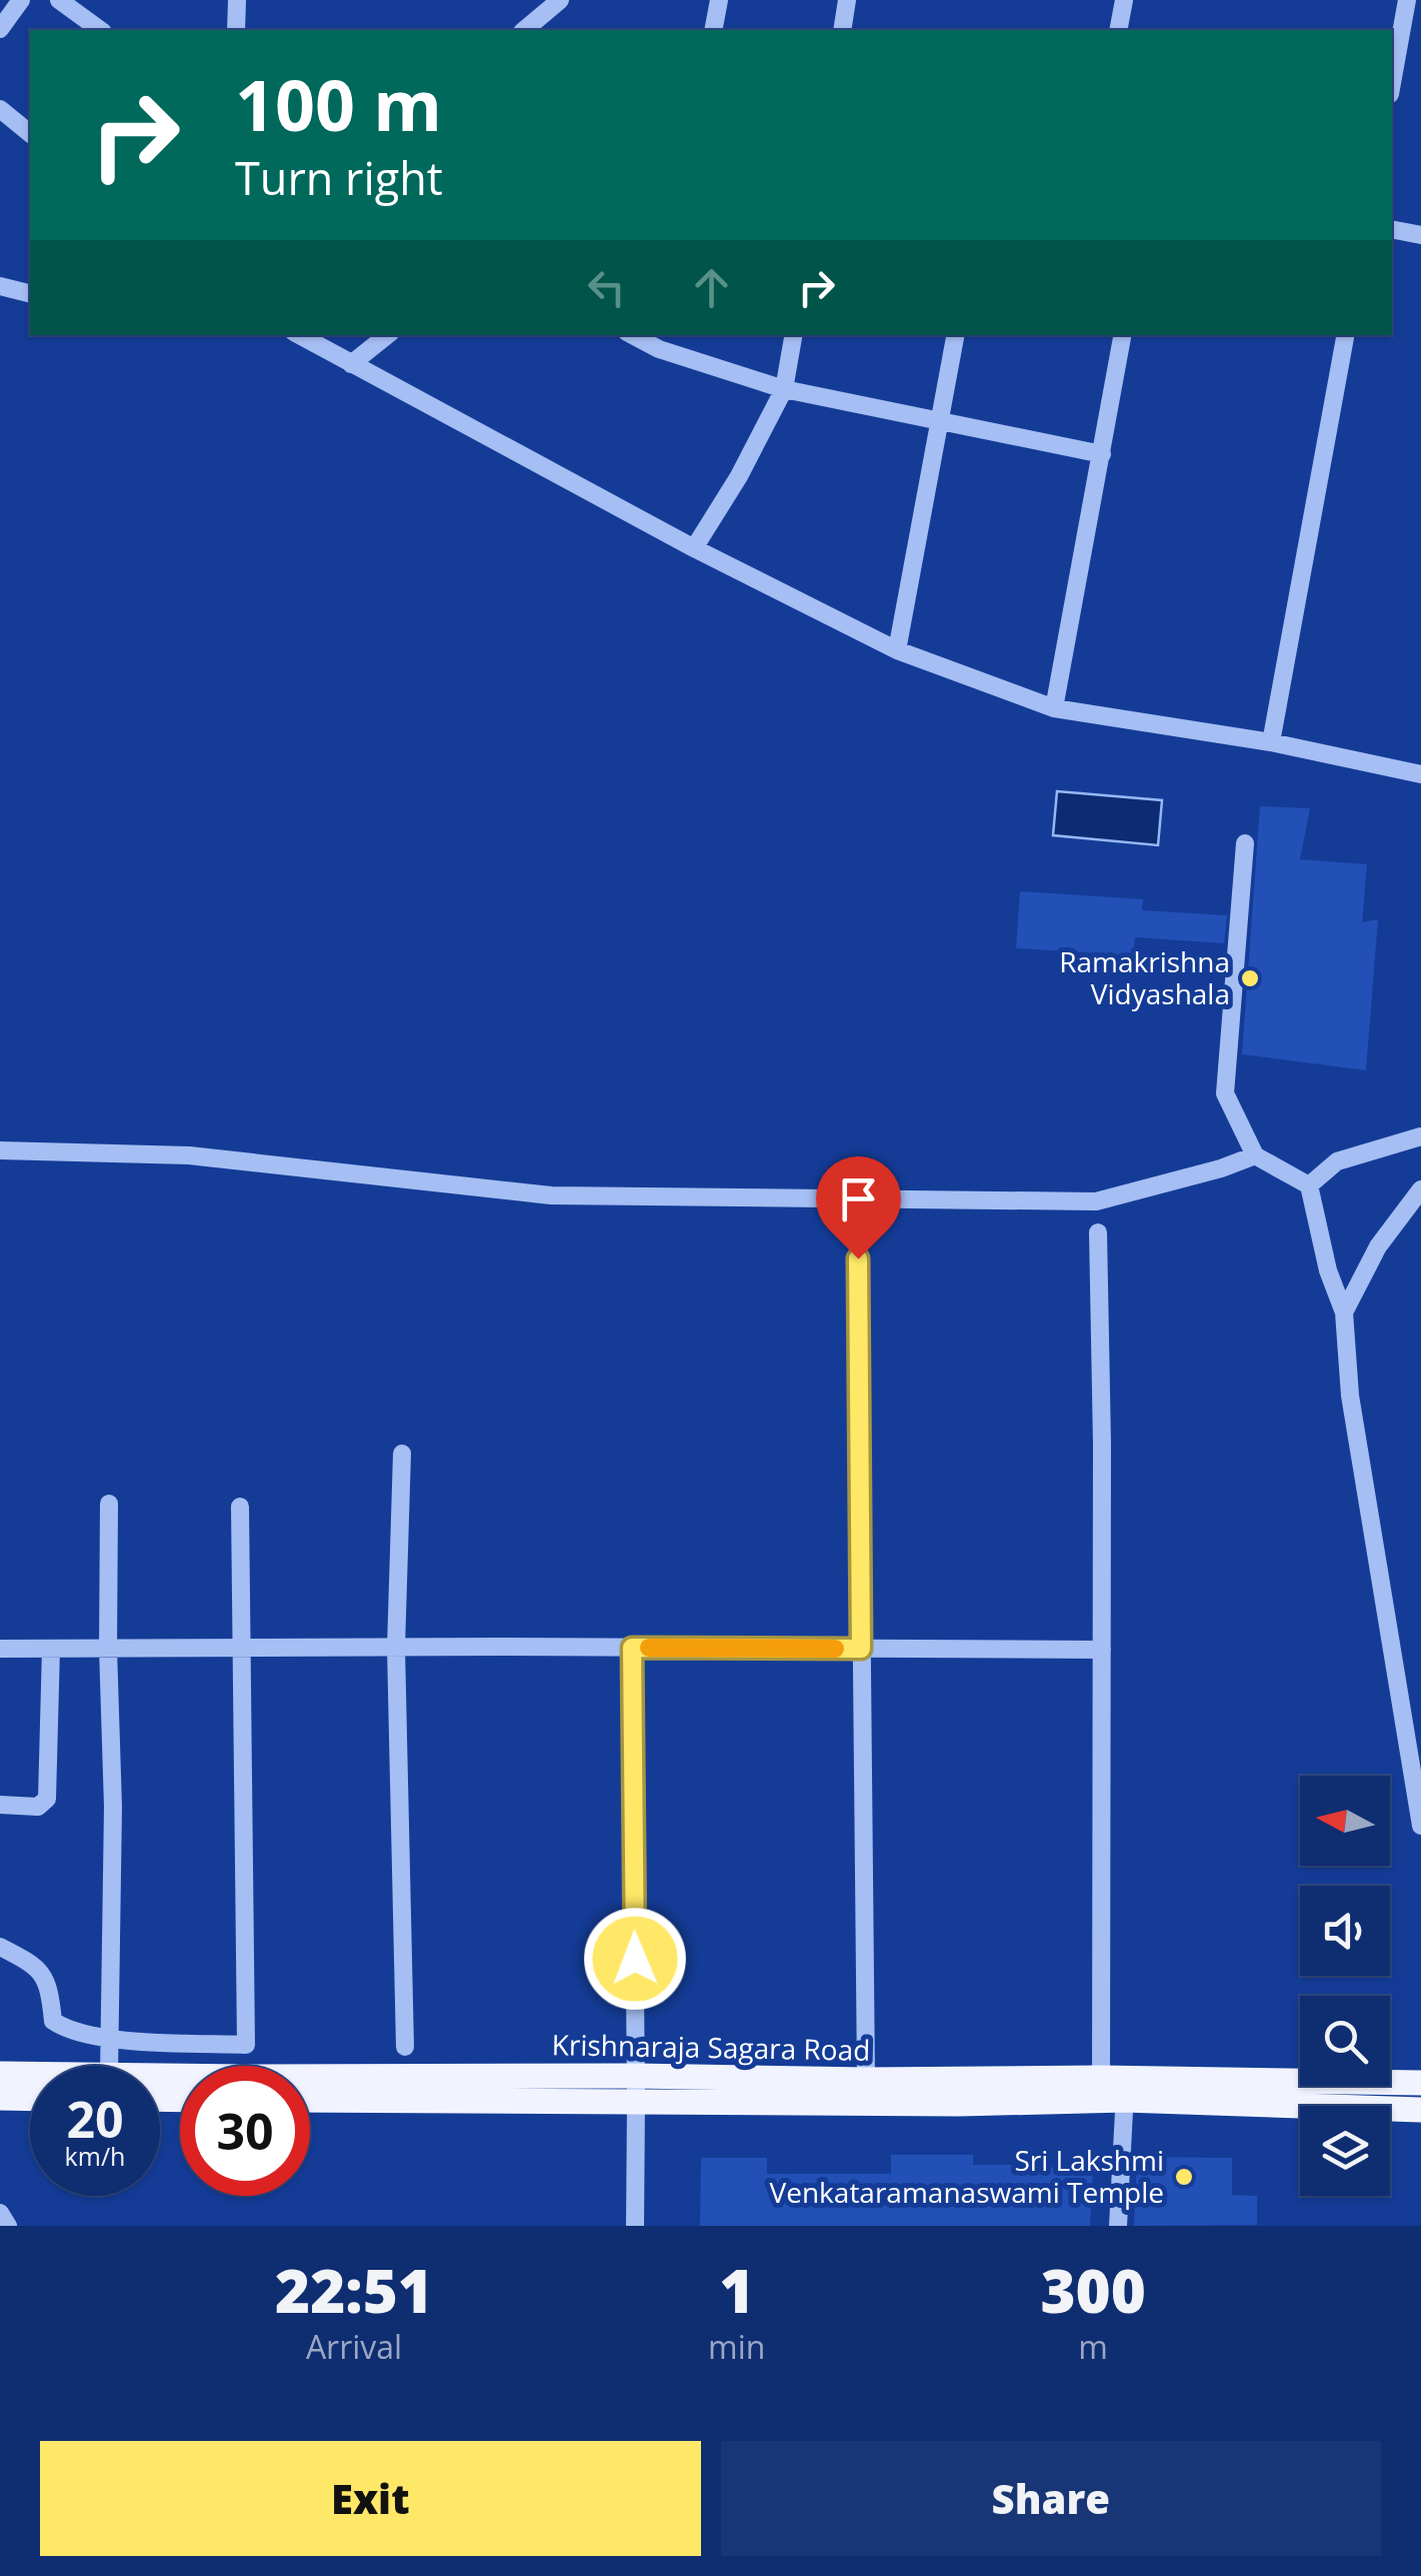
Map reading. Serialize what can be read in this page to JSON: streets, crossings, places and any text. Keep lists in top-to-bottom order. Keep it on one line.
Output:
{"streets":{"main road":["Krishnaraja Sagara Road"]},"places":["Ramakrishna Vidyashala","Sri Lakshmi Venkataramanaswami Temple"],"north":"left","page":{"turn":["100 m","Turn right"],"speed":"20 km/h","limit":"30","eta":["22:51","Arrival","1","min","300","m"],"buttons":["Exit","Share"]}}
